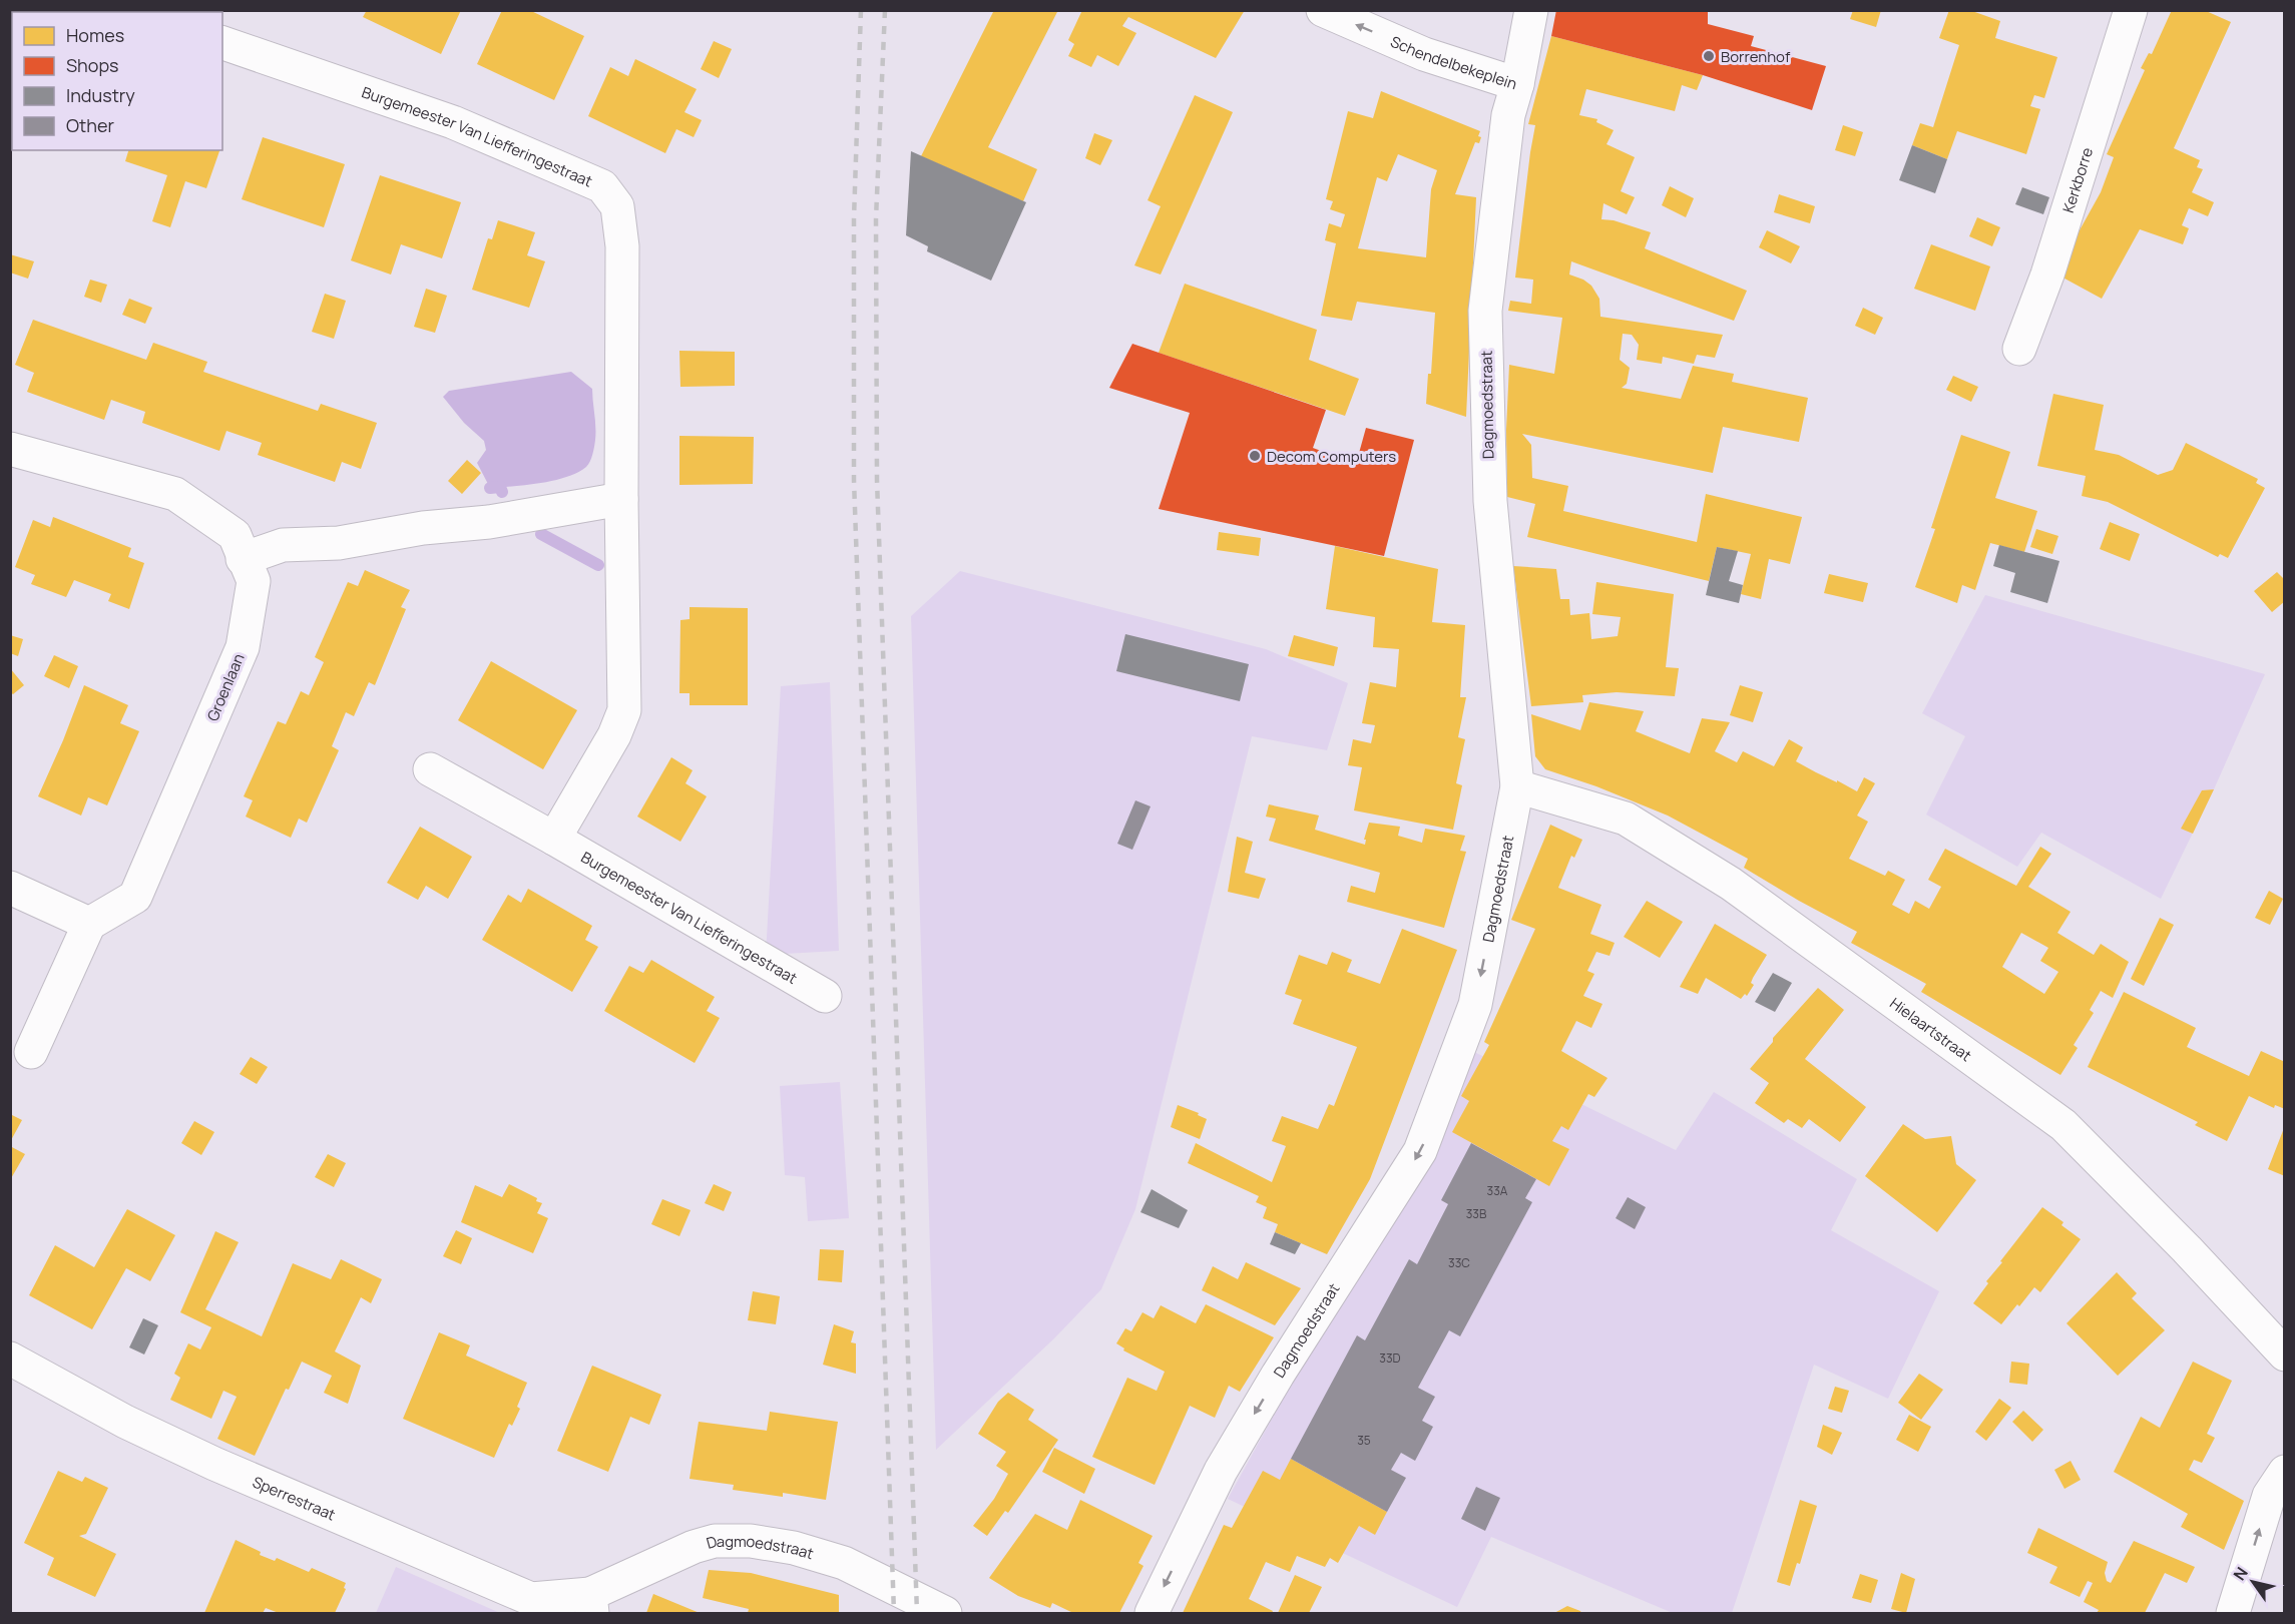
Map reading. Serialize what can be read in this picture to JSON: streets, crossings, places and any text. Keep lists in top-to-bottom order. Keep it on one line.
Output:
{"streets":{"street":["Schendelbekeplein","Burgemeester Van Liefferingestraat","Kerkborre","Dagmoedstraat","Groenlaan","Hielaartstraat","Sperrestraat"]},"crossings":[["Schendelbekeplein","Dagmoedstraat"],["Dagmoedstraat","Hielaartstraat"],["Dagmoedstraat","Sperrestraat"]],"one_way":["Schendelbekeplein","Dagmoedstraat"],"places":["Borrenhof","Decom Computers"],"house_numbers":["33A","33B","33C","33D","35"],"legend":["Homes","Shops","Industry","Other"],"north":"top left"}
